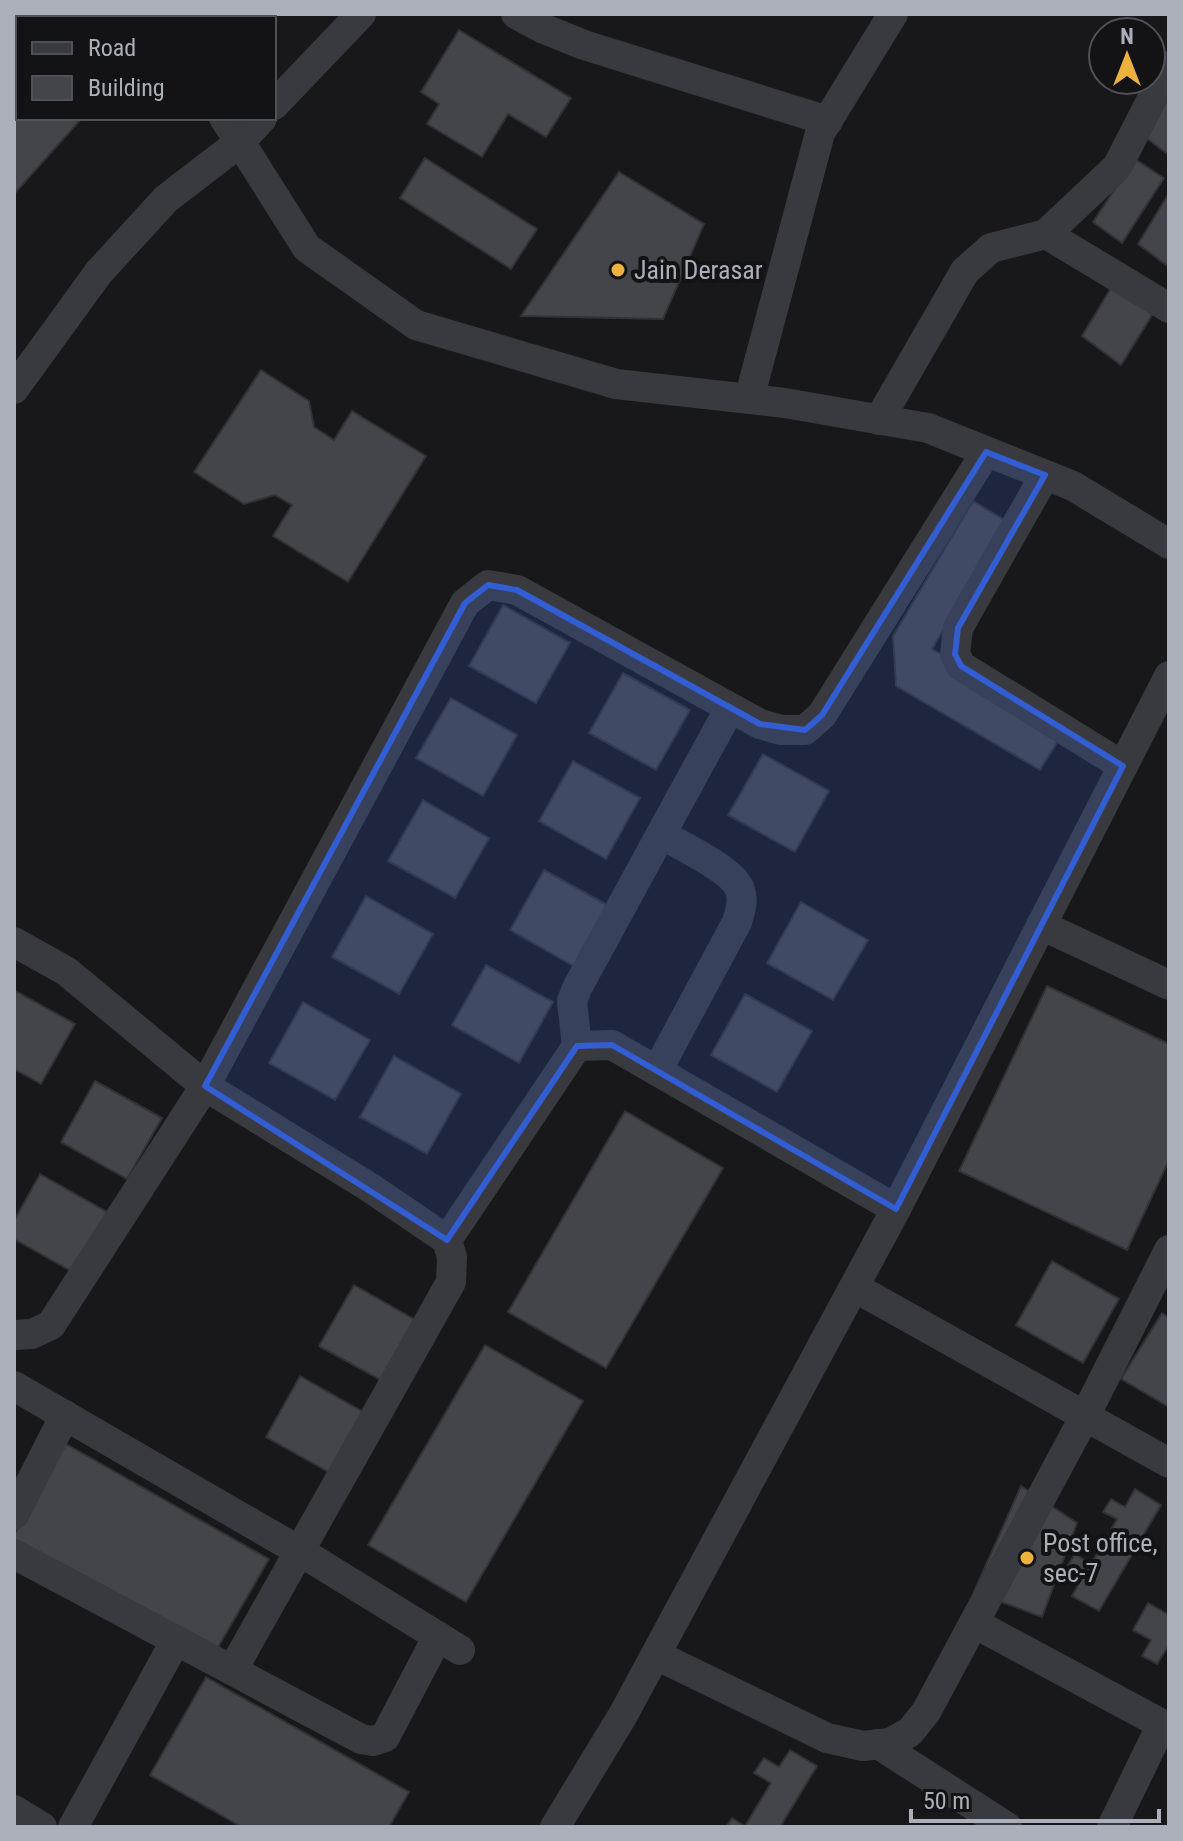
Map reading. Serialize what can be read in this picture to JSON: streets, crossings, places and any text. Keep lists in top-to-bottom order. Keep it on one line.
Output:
{"places":["Jain Derasar","Post office, sec-7"],"legend":["Road","Building"],"scale_bar":"50 m","north":"top"}
